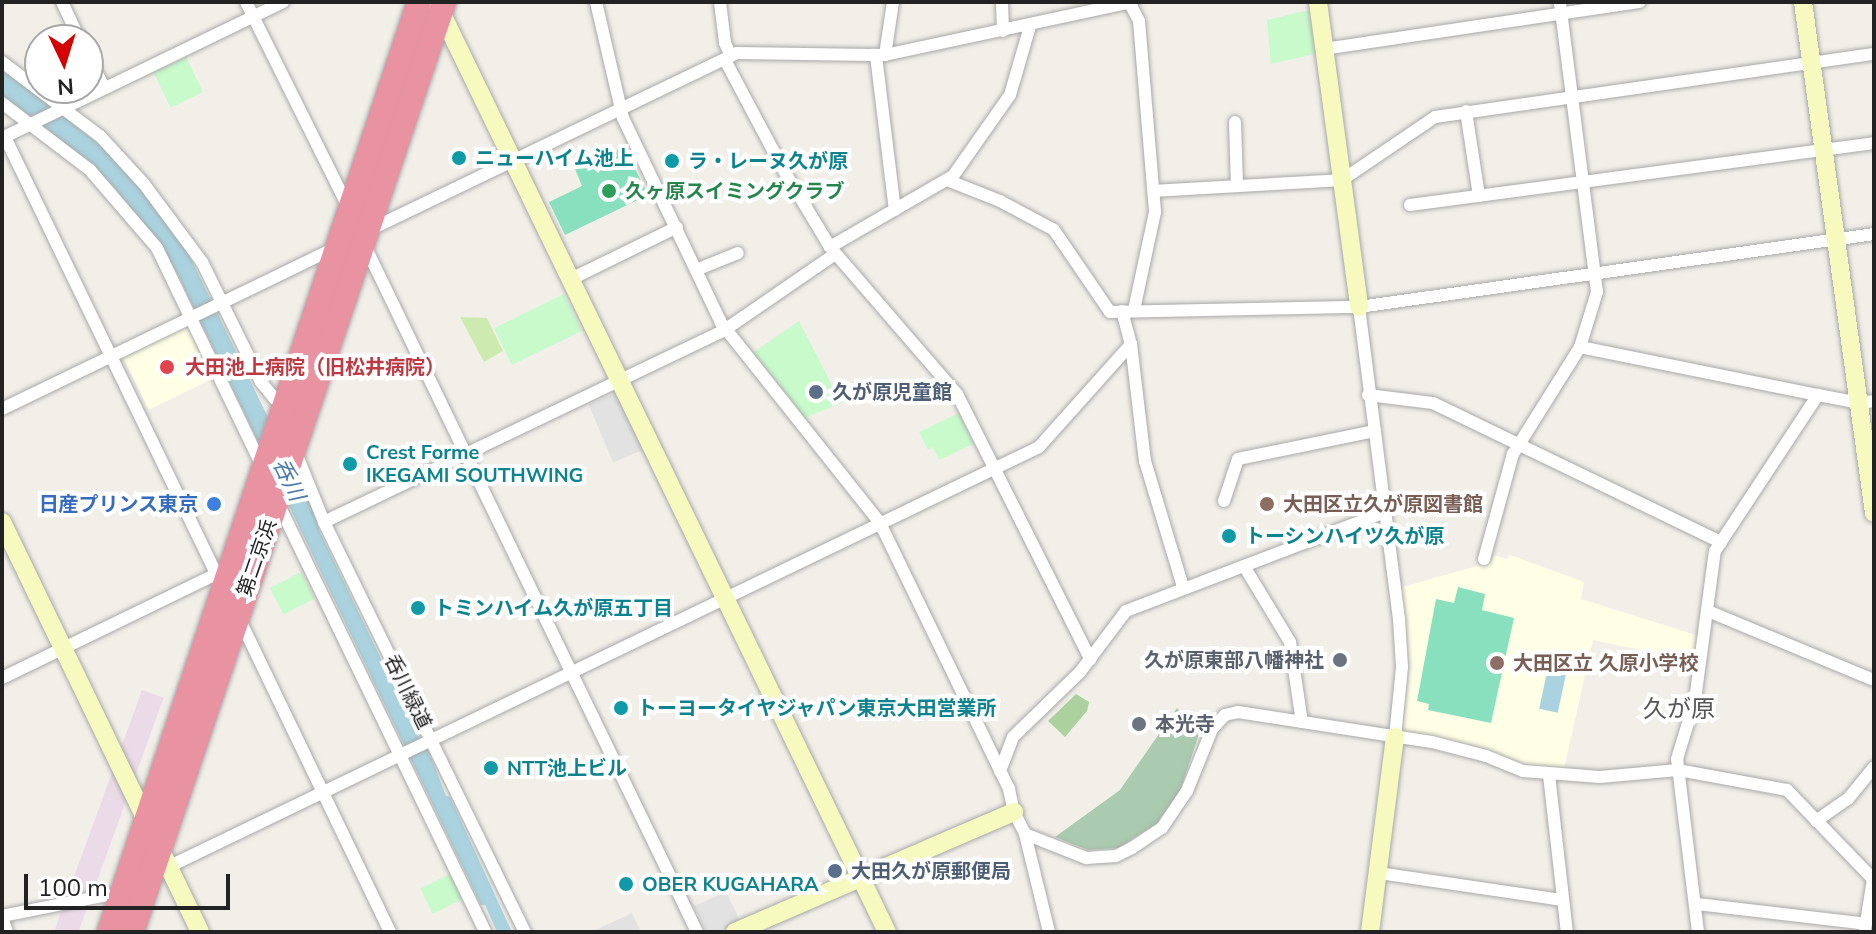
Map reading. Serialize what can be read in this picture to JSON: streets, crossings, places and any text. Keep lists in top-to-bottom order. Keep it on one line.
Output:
{"streets":{"highway":["第二京浜"],"street":["呑川緑道"]},"crossings":[["第二京浜","呑川緑道"]],"districts":["久が原"],"water":["呑川"],"places":["ニューハイム池上","ラ・レーヌ久が原","久ヶ原スイミングクラブ","大田池上病院（旧松井病院）","久が原児童館","Crest Forme IKEGAMI SOUTHWING","日産プリンス東京","大田区立久が原図書館","トーシンハイツ久が原","トミンハイム久が原五丁目","久が原東部八幡神社","大田区立 久原小学校","トーヨータイヤジャパン東京大田営業所","本光寺","NTT池上ビル","大田久が原郵便局","OBER KUGAHARA"],"scale_bar":"100 m","north":"bottom"}
